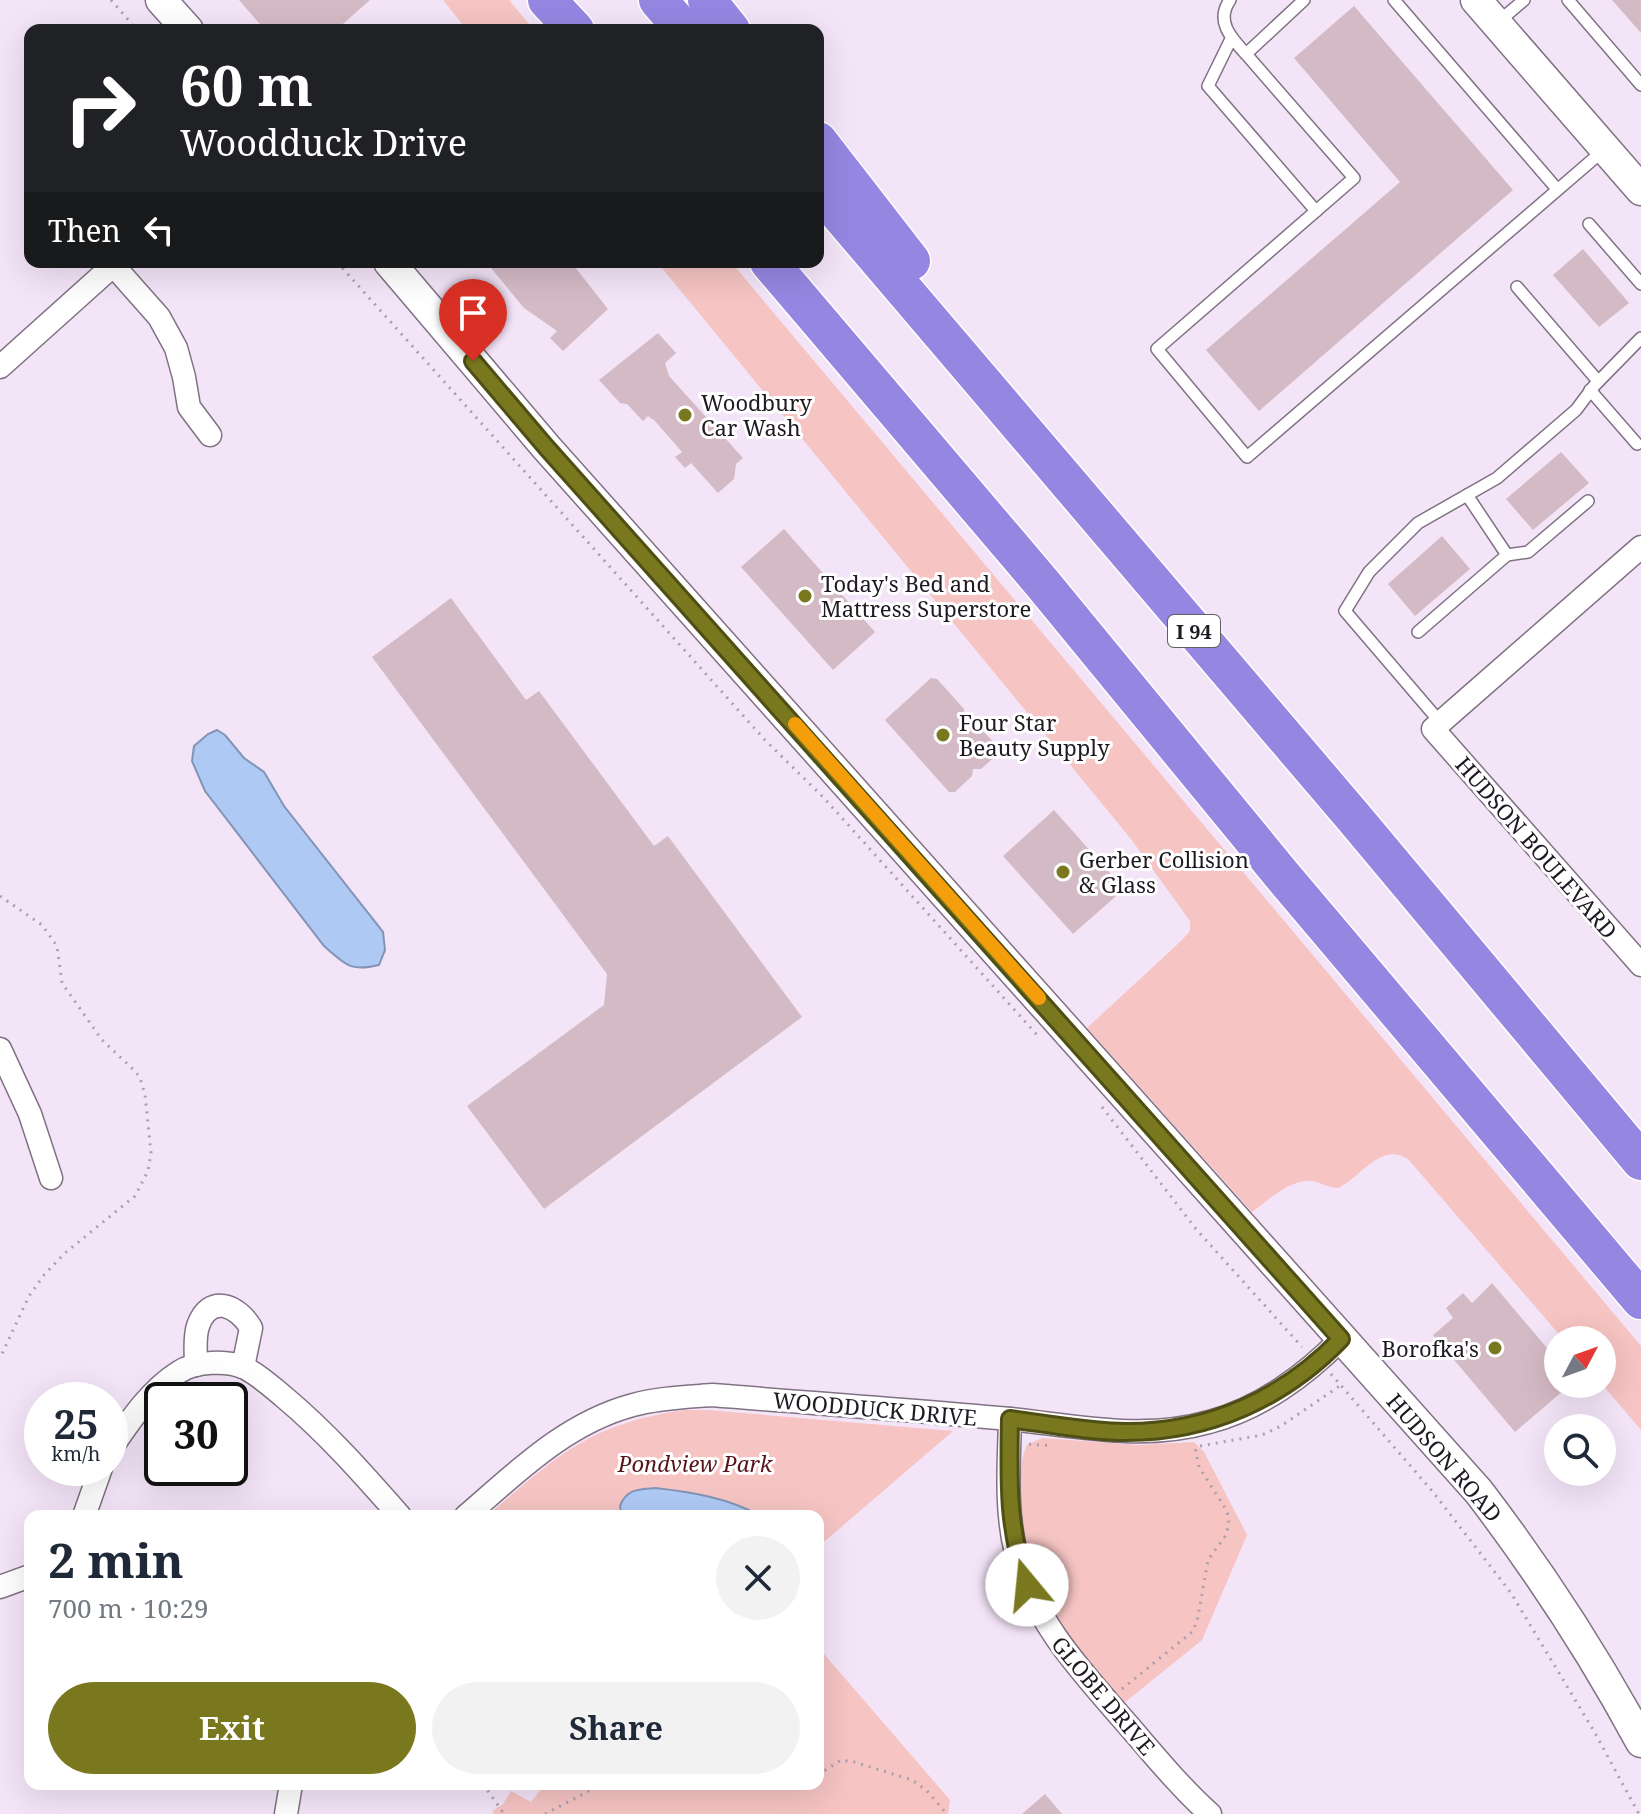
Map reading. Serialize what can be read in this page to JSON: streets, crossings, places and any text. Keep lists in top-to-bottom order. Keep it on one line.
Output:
{"streets":{"highway":["I 94"],"street":["HUDSON BOULEVARD","WOODDUCK DRIVE","HUDSON ROAD","GLOBE DRIVE"]},"crossings":[["WOODDUCK DRIVE","HUDSON ROAD"],["WOODDUCK DRIVE","GLOBE DRIVE"]],"parks":["Pondview Park"],"places":["Woodbury Car Wash","Today's Bed and Mattress Superstore","Four Star Beauty Supply","Gerber Collision & Glass","Borofka's"],"north":"top right","page":{"turn":["60 m","Woodduck Drive"],"then":"Then","speed":"25 km/h","limit":"30","heading":["2 min","700 m · 10:29"],"buttons":["Exit","Share"]}}
